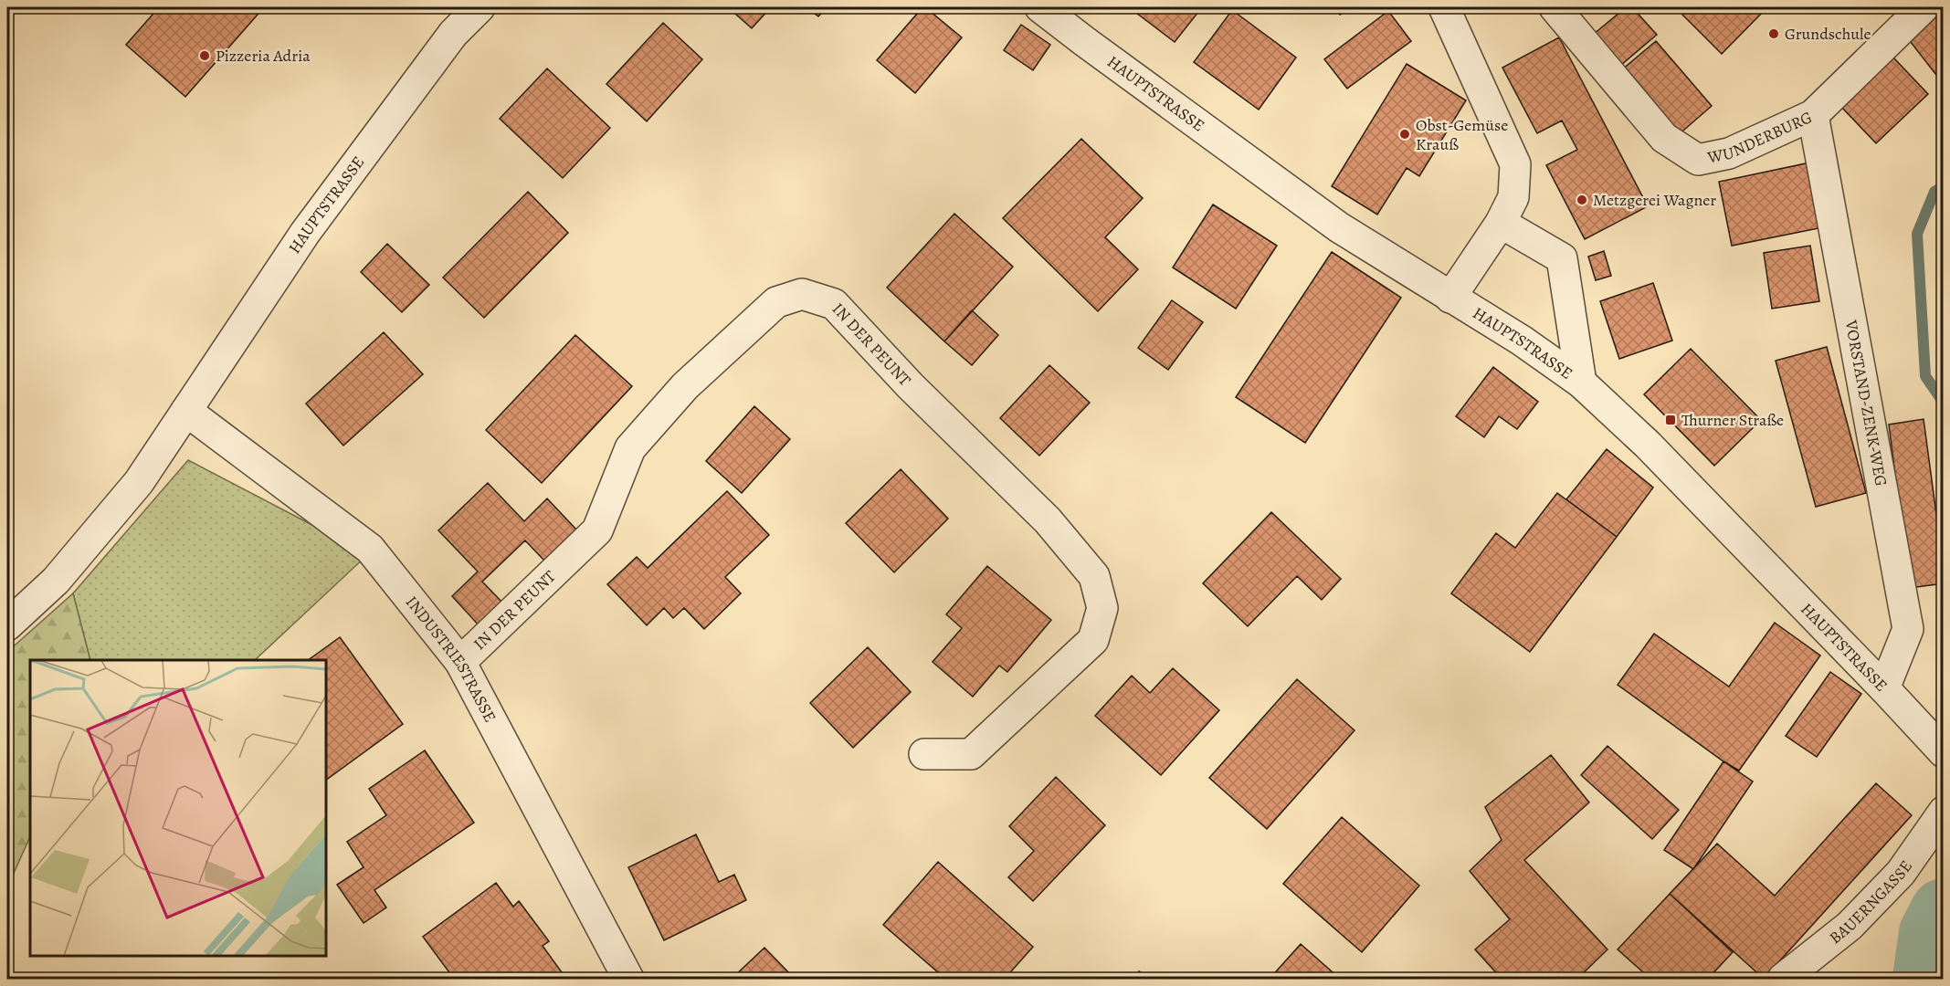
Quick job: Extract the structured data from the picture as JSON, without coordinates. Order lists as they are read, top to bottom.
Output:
{
  "streets": {
    "street": [
      "HAUPTSTRASSE",
      "WUNDERBURG",
      "IN DER PEUNT",
      "VORSTAND-ZENK-WEG",
      "INDUSTRIESTRASSE",
      "BAUERNGASSE"
    ]
  },
  "crossings": [
    ["HAUPTSTRASSE", "VORSTAND-ZENK-WEG"],
    ["HAUPTSTRASSE", "INDUSTRIESTRASSE"],
    ["WUNDERBURG", "VORSTAND-ZENK-WEG"],
    ["IN DER PEUNT", "INDUSTRIESTRASSE"]
  ],
  "places": {
    "other": [
      "Grundschule",
      "Pizzeria Adria",
      "Obst-Gemüse Krauß",
      "Metzgerei Wagner"
    ],
    "transit": ["Thurner Straße"]
  }
}
